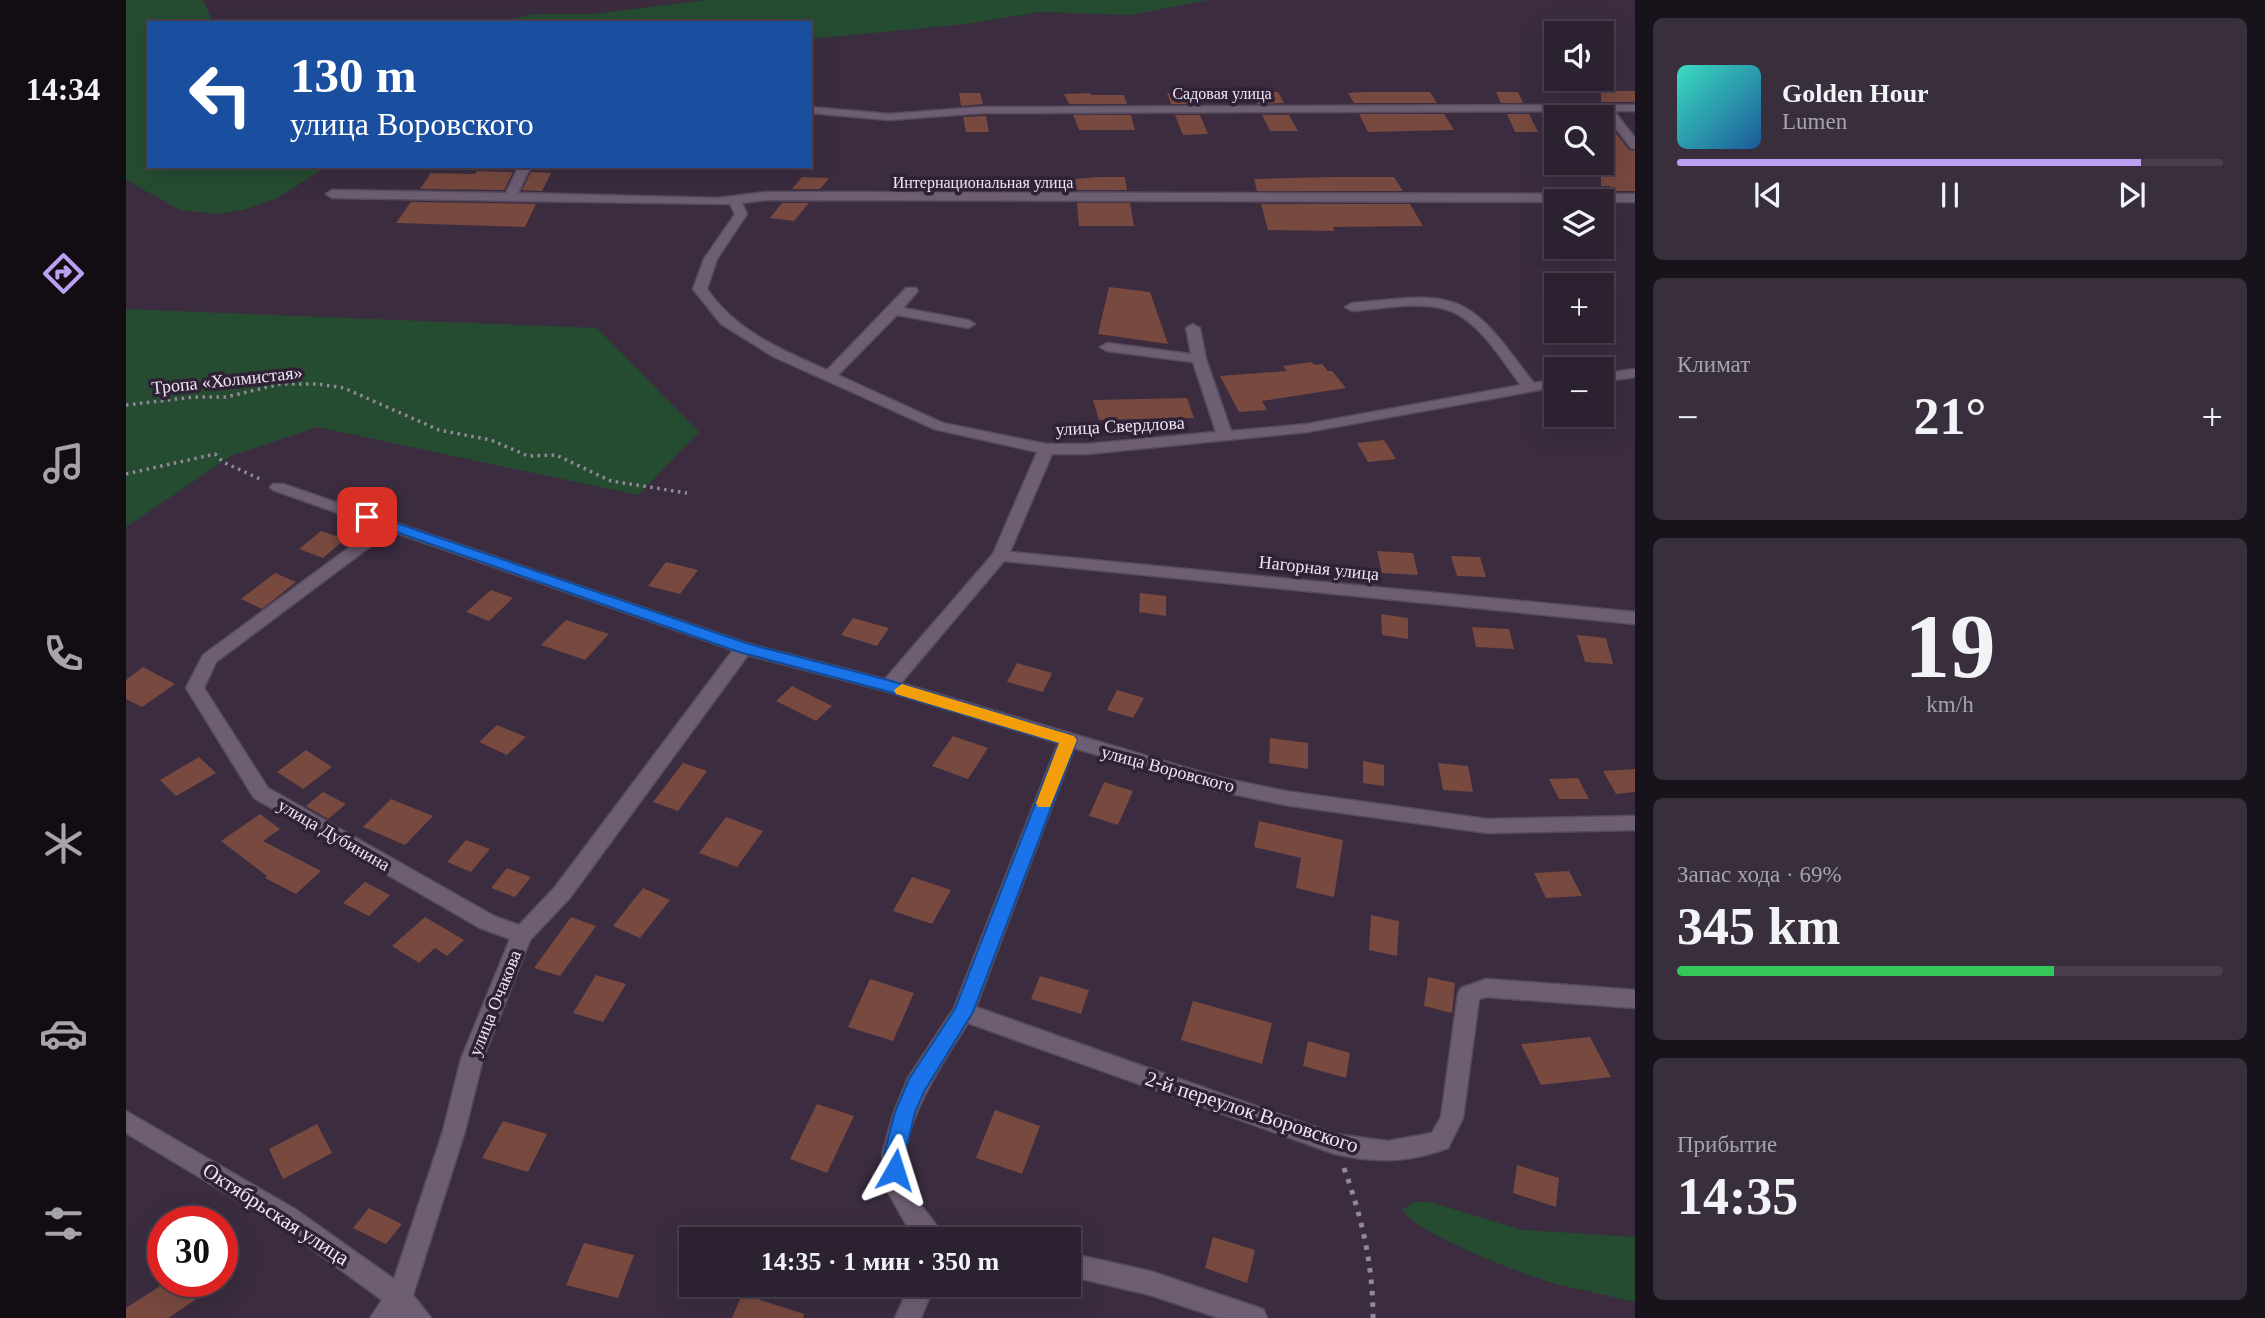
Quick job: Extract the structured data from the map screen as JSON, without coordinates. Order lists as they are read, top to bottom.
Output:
{
  "streets": {
    "street": [
      "Садовая улица",
      "Интернациональная улица",
      "улица Свердлова",
      "Нагорная улица",
      "улица Воровского",
      "улица Дубинина",
      "улица Очакова",
      "2-й переулок Воровского",
      "Октябрьская улица"
    ],
    "path": ["Тропа «Холмистая»"]
  },
  "crossings": [
    ["Интернациональная улица", "улица Свердлова"],
    ["улица Воровского", "улица Дубинина"],
    ["улица Воровского", "улица Очакова"],
    ["улица Дубинина", "улица Очакова"],
    ["улица Очакова", "Октябрьская улица"]
  ],
  "page": {
    "tabs": "14:34",
    "map_buttons": ["+", "−"],
    "turn": ["130 m", "улица Воровского"],
    "song": ["Golden Hour", "Lumen"],
    "tile": [
      "Климат",
      ["19", "km/h"],
      ["Запас хода · 69%", "345 km"],
      ["Прибытие", "14:35"]
    ],
    "heat": ["−", "21°", "+"],
    "limit": "30",
    "trip": "14:35 · 1 мин · 350 m"
  }
}
